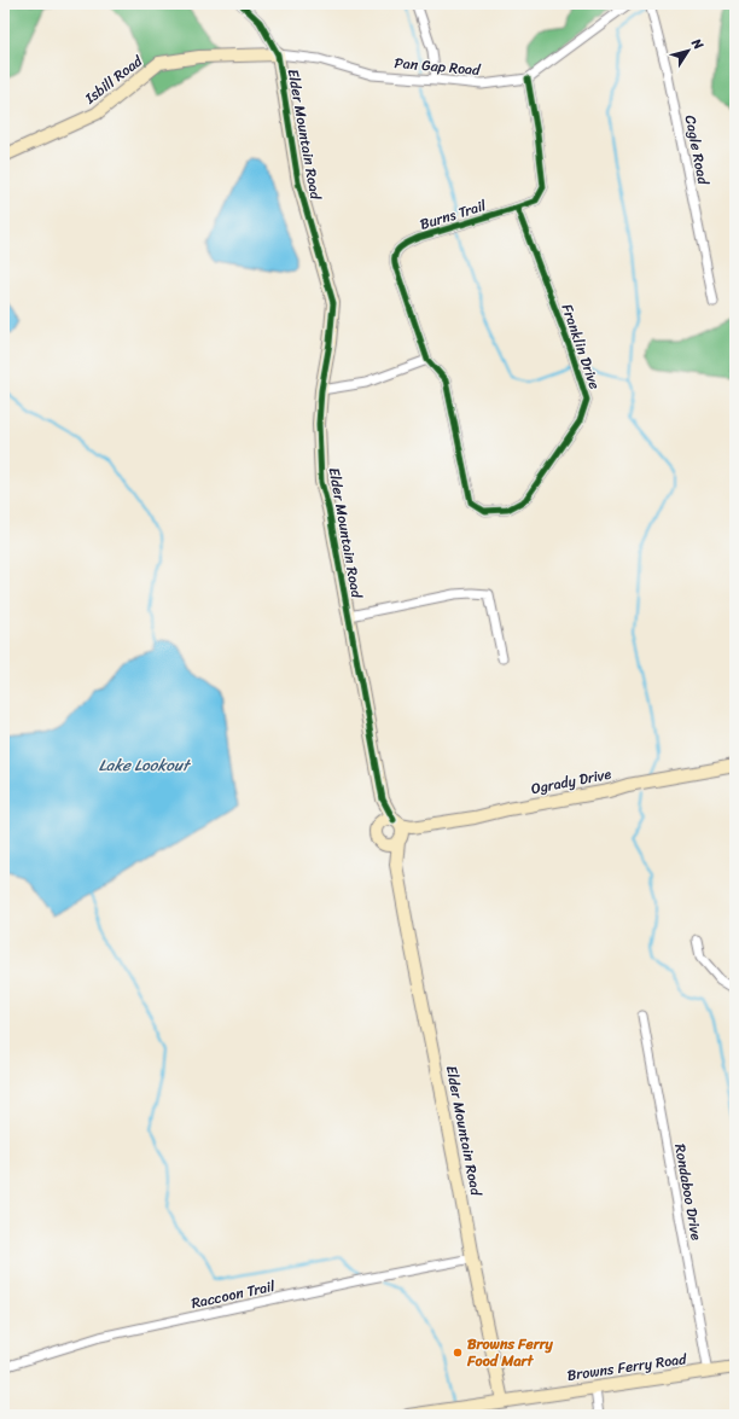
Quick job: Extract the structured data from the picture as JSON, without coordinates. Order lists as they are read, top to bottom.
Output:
{
  "streets": {
    "street": [
      "Pan Gap Road",
      "Isbill Road",
      "Elder Mountain Road",
      "Cagle Road",
      "Burns Trail",
      "Franklin Drive",
      "Ogrady Drive",
      "Rondaboo Drive",
      "Raccoon Trail",
      "Browns Ferry Road"
    ]
  },
  "crossings": [
    ["Pan Gap Road", "Isbill Road"],
    ["Pan Gap Road", "Elder Mountain Road"],
    ["Isbill Road", "Elder Mountain Road"],
    ["Elder Mountain Road", "Ogrady Drive"],
    ["Elder Mountain Road", "Raccoon Trail"],
    ["Elder Mountain Road", "Browns Ferry Road"],
    ["Burns Trail", "Franklin Drive"],
    ["Rondaboo Drive", "Browns Ferry Road"]
  ],
  "water": ["Lake Lookout"],
  "places": ["Browns Ferry Food Mart"],
  "north": "top right"
}
